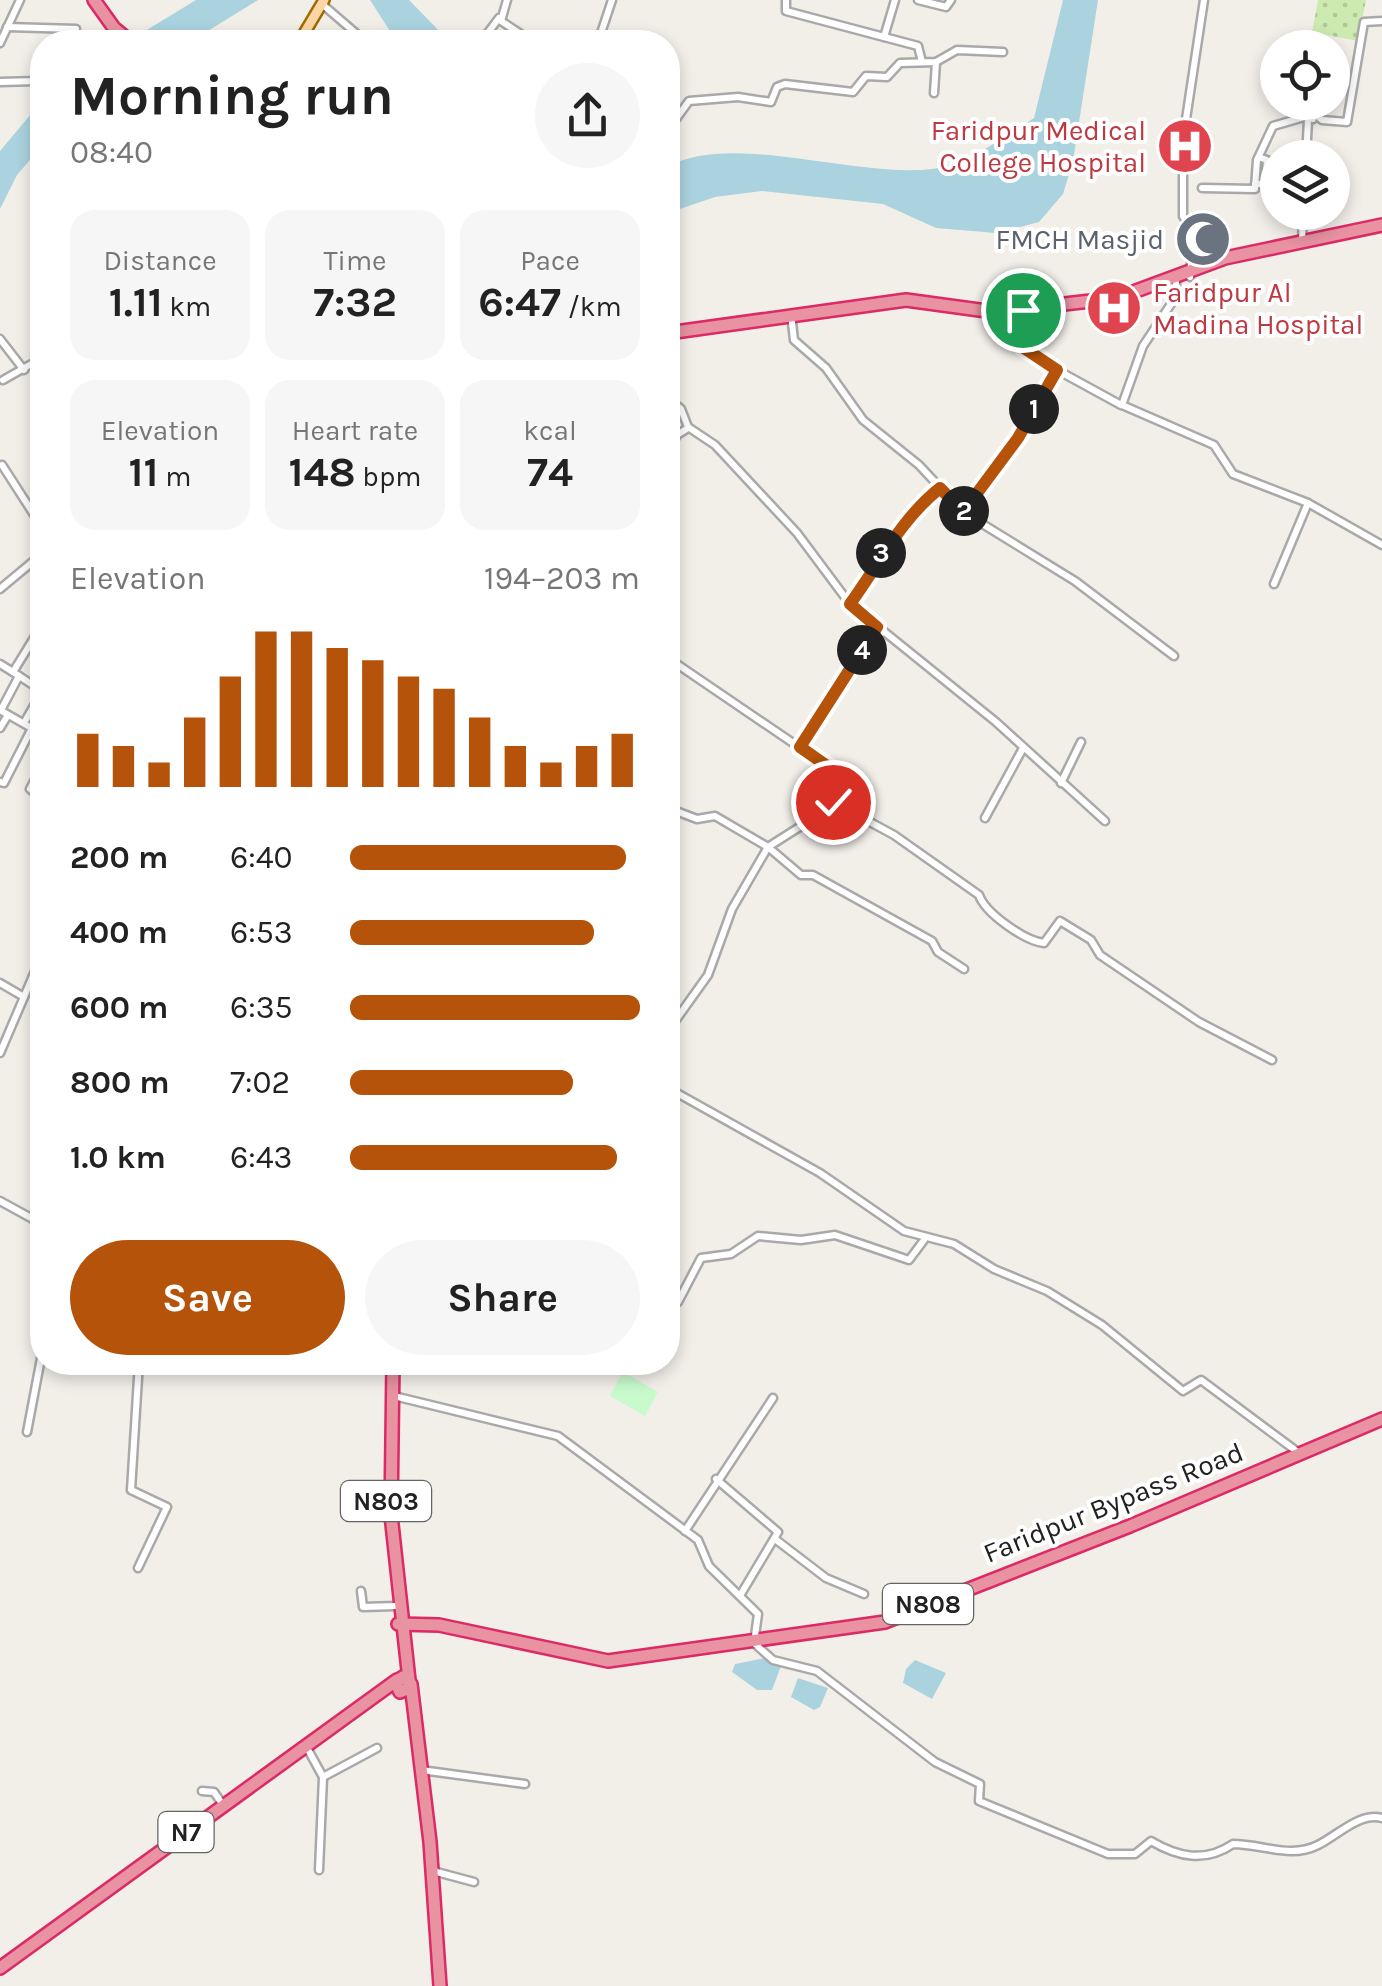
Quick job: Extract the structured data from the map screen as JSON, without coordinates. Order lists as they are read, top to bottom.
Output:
{
  "streets": {
    "highway": [
      "N803",
      "Faridpur Bypass Road",
      "N808",
      "N7"
    ]
  },
  "crossings": [
    ["N803", "Faridpur Bypass Road"],
    ["N803", "N7"]
  ],
  "places": {
    "hospital": ["Faridpur Medical College Hospital", "Faridpur Al Madina Hospital"],
    "mosque": ["FMCH Masjid"]
  },
  "page": {
    "heading": ["Morning run", "08:40"],
    "stats": [
      ["Distance", "1.11 km"],
      ["Time", "7:32"],
      ["Pace", "6:47 /km"],
      ["Elevation", "11 m"],
      ["Heart rate", "148 bpm"],
      ["kcal", "74"]
    ],
    "pins": [
      "1",
      "2",
      "3",
      "4"
    ],
    "chart": ["Elevation", "194–203 m"],
    "list": [
      {
        "name": "200 m",
        "note": "6:40"
      },
      {
        "name": "400 m",
        "note": "6:53"
      },
      {
        "name": "600 m",
        "note": "6:35"
      },
      {
        "name": "800 m",
        "note": "7:02"
      },
      {
        "name": "1.0 km",
        "note": "6:43"
      }
    ],
    "buttons": ["Save", "Share"]
  }
}
